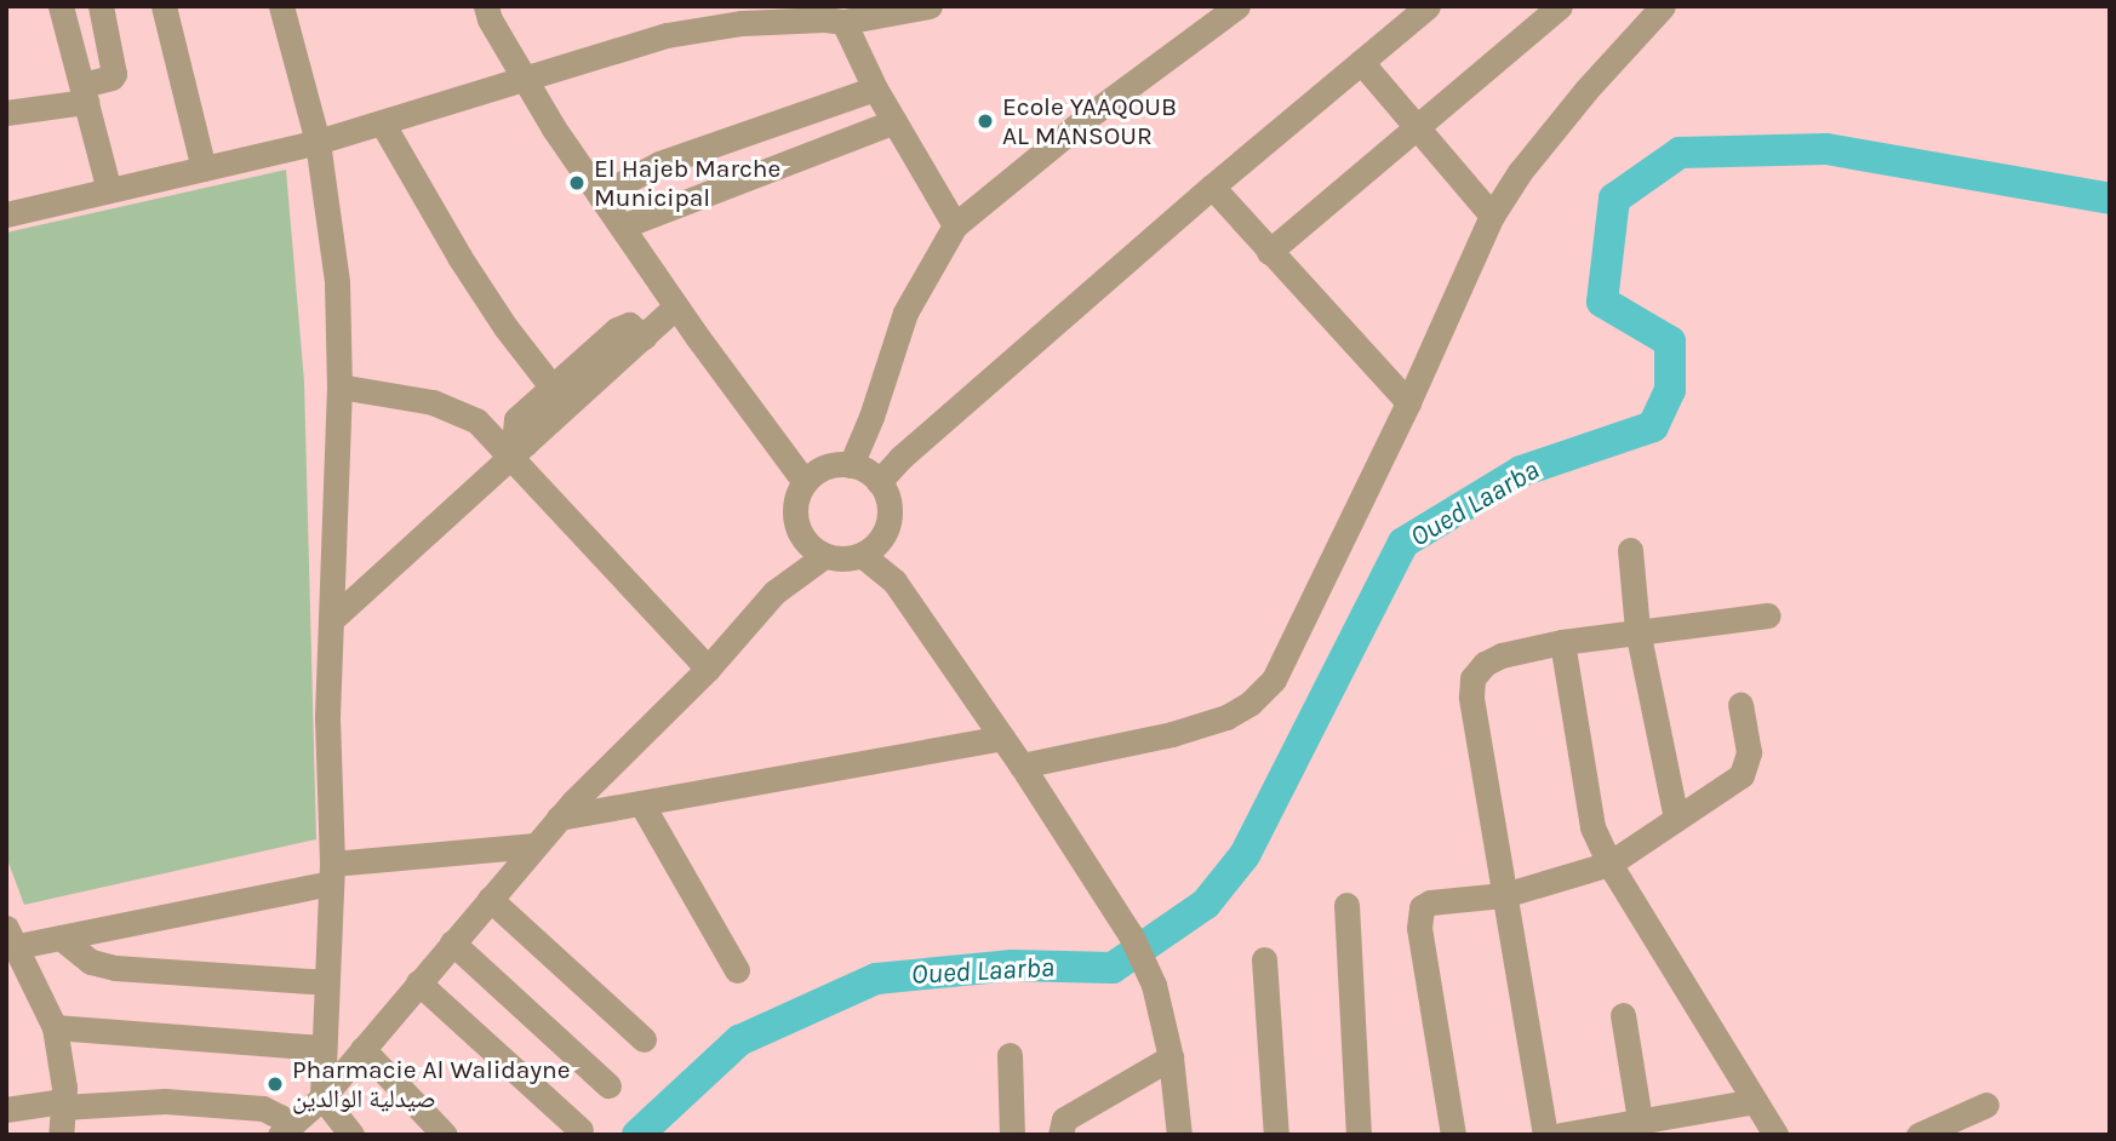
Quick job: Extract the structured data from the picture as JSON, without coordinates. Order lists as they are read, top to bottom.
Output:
{
  "water": ["Oued Laarba"],
  "places": ["Ecole YAAQOUB AL MANSOUR", "El Hajeb Marche Municipal", "Pharmacie Al Walidayne صيدلية الوالدين"]
}
